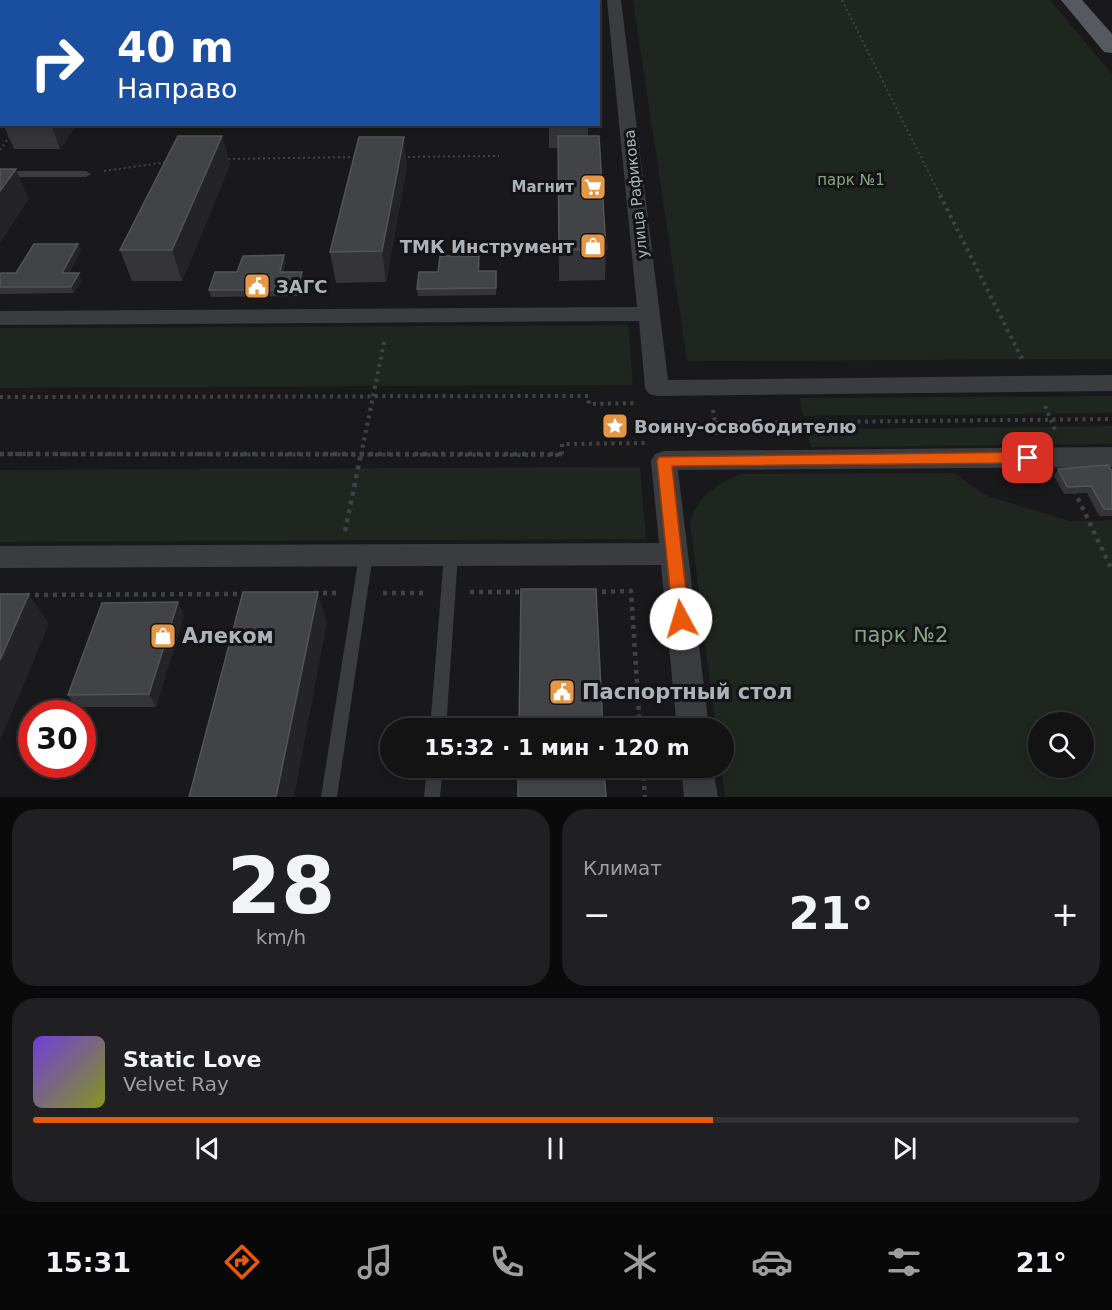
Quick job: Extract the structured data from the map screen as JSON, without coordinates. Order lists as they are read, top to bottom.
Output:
{
  "streets": {
    "street": ["улица Рафикова"]
  },
  "parks": ["парк №1", "парк №2"],
  "places": {
    "supermarket": ["Магнит"],
    "shop": ["ТМК Инструмент", "Алеком"],
    "public building": ["ЗАГС", "Паспортный стол"],
    "place": ["Воину-освободителю"]
  },
  "page": {
    "turn": ["40 m", "Направо"],
    "limit": "30",
    "trip": "15:32 · 1 мин · 120 m",
    "tile": [
      ["28", "km/h"],
      "Климат"
    ],
    "heat": ["−", "21°", "+"],
    "song": ["Static Love", "Velvet Ray"],
    "tabs": ["15:31", "21°"]
  }
}
